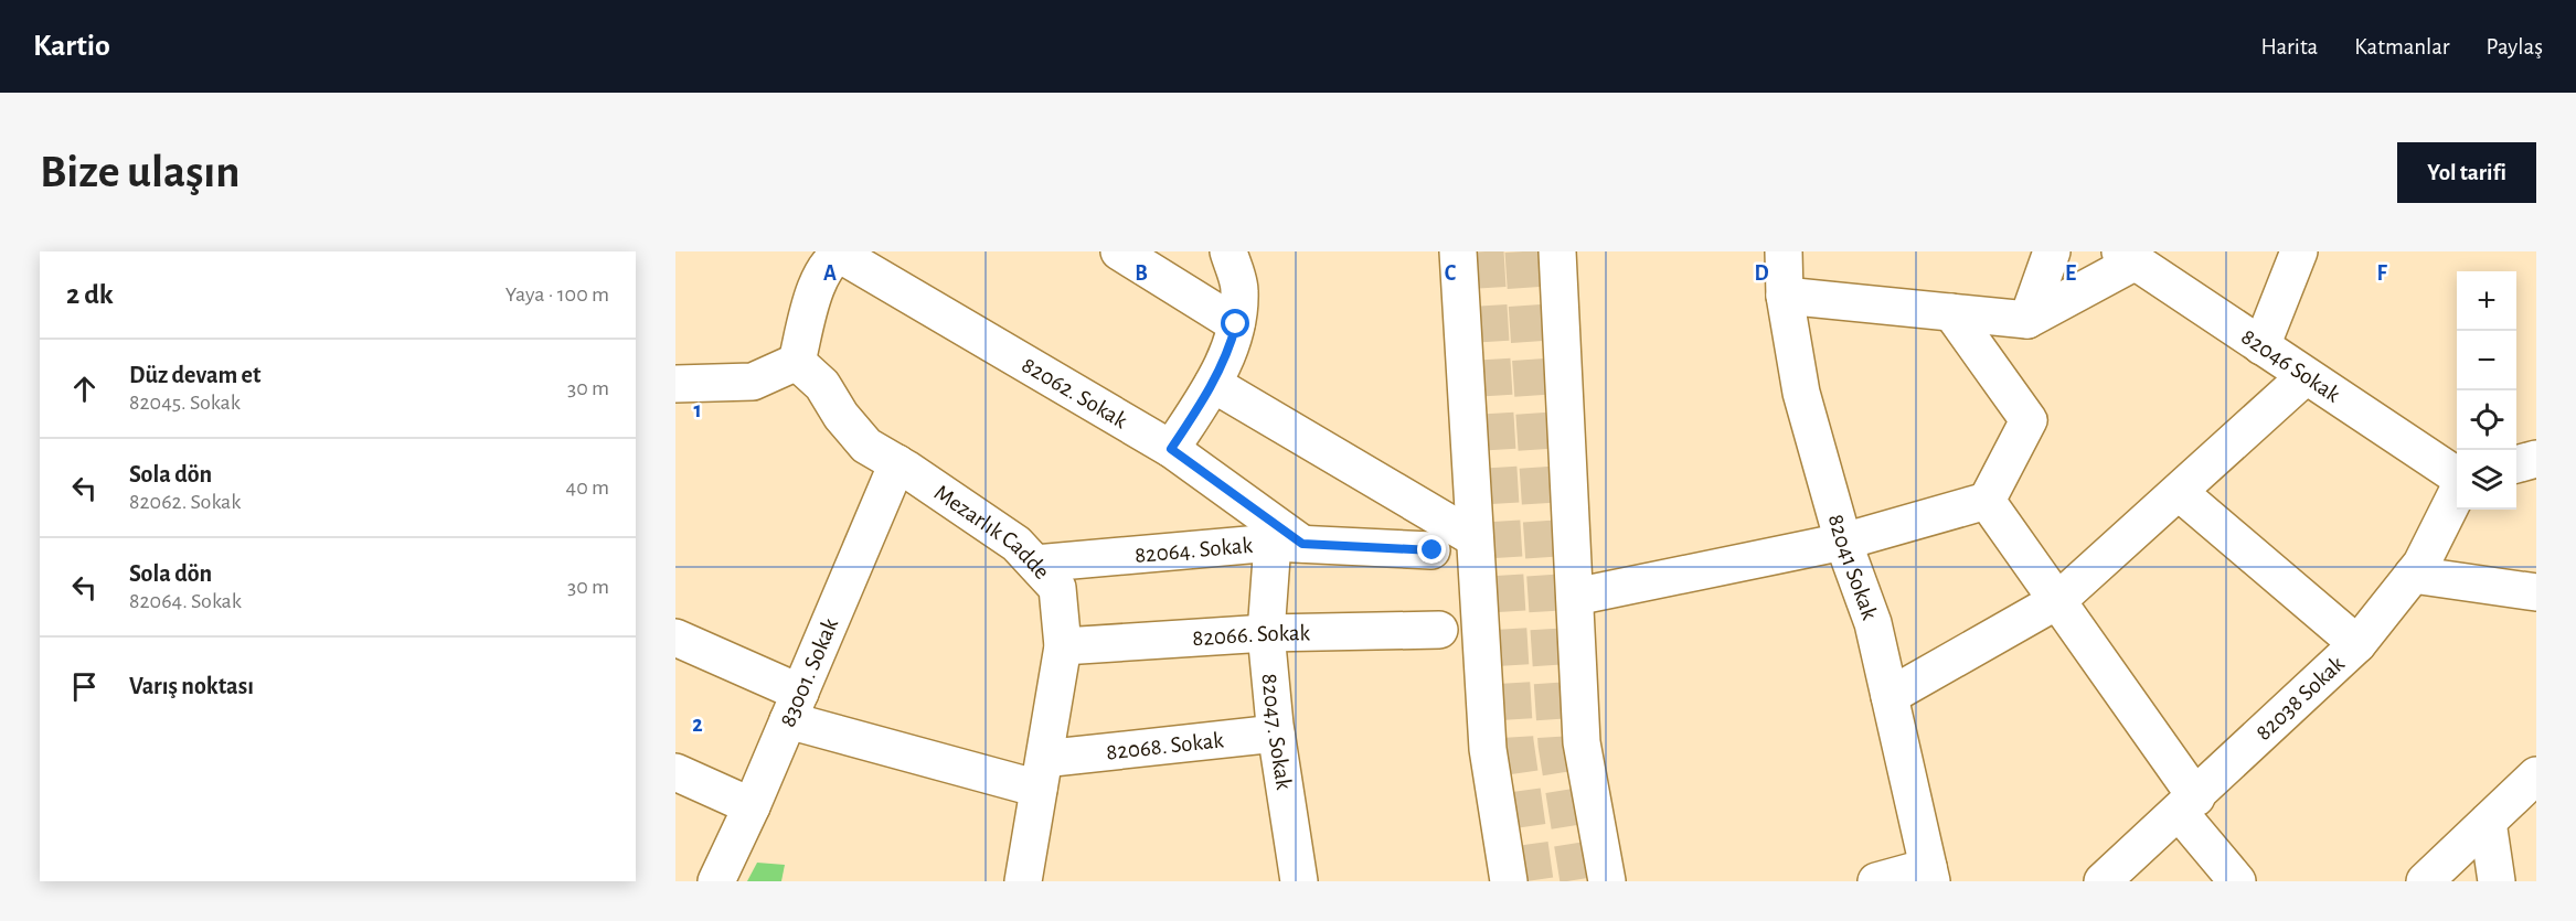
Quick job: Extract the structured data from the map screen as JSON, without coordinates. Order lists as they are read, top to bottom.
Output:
{
  "streets": {
    "street": [
      "82046 Sokak",
      "82062. Sokak",
      "Mezarlık Cadde",
      "82064. Sokak",
      "82041 Sokak",
      "82066. Sokak",
      "83001. Sokak",
      "82038 Sokak",
      "82047. Sokak",
      "82068. Sokak"
    ]
  },
  "crossings": [
    ["82062. Sokak", "82064. Sokak"],
    ["82062. Sokak", "82047. Sokak"],
    ["Mezarlık Cadde", "82064. Sokak"],
    ["Mezarlık Cadde", "82066. Sokak"],
    ["Mezarlık Cadde", "83001. Sokak"],
    ["Mezarlık Cadde", "82068. Sokak"],
    ["82064. Sokak", "82047. Sokak"],
    ["82066. Sokak", "82047. Sokak"],
    ["82047. Sokak", "82068. Sokak"]
  ],
  "page": {
    "header": "Kartio",
    "nav": ["Harita", "Katmanlar", "Paylaş"],
    "buttons": "Yol tarifi",
    "title": "Bize ulaşın",
    "heading": ["2 dk", "Yaya · 100 m"],
    "map_buttons": ["+", "−"],
    "list": [
      ["Düz devam et", "82045. Sokak", "30 m"],
      ["Sola dön", "82062. Sokak", "40 m"],
      ["Sola dön", "82064. Sokak", "30 m"],
      "Varış noktası"
    ]
  },
  "grid": {
    "columns": [
      "A",
      "B",
      "C",
      "D",
      "E",
      "F"
    ],
    "rows": ["1", "2"]
  }
}
